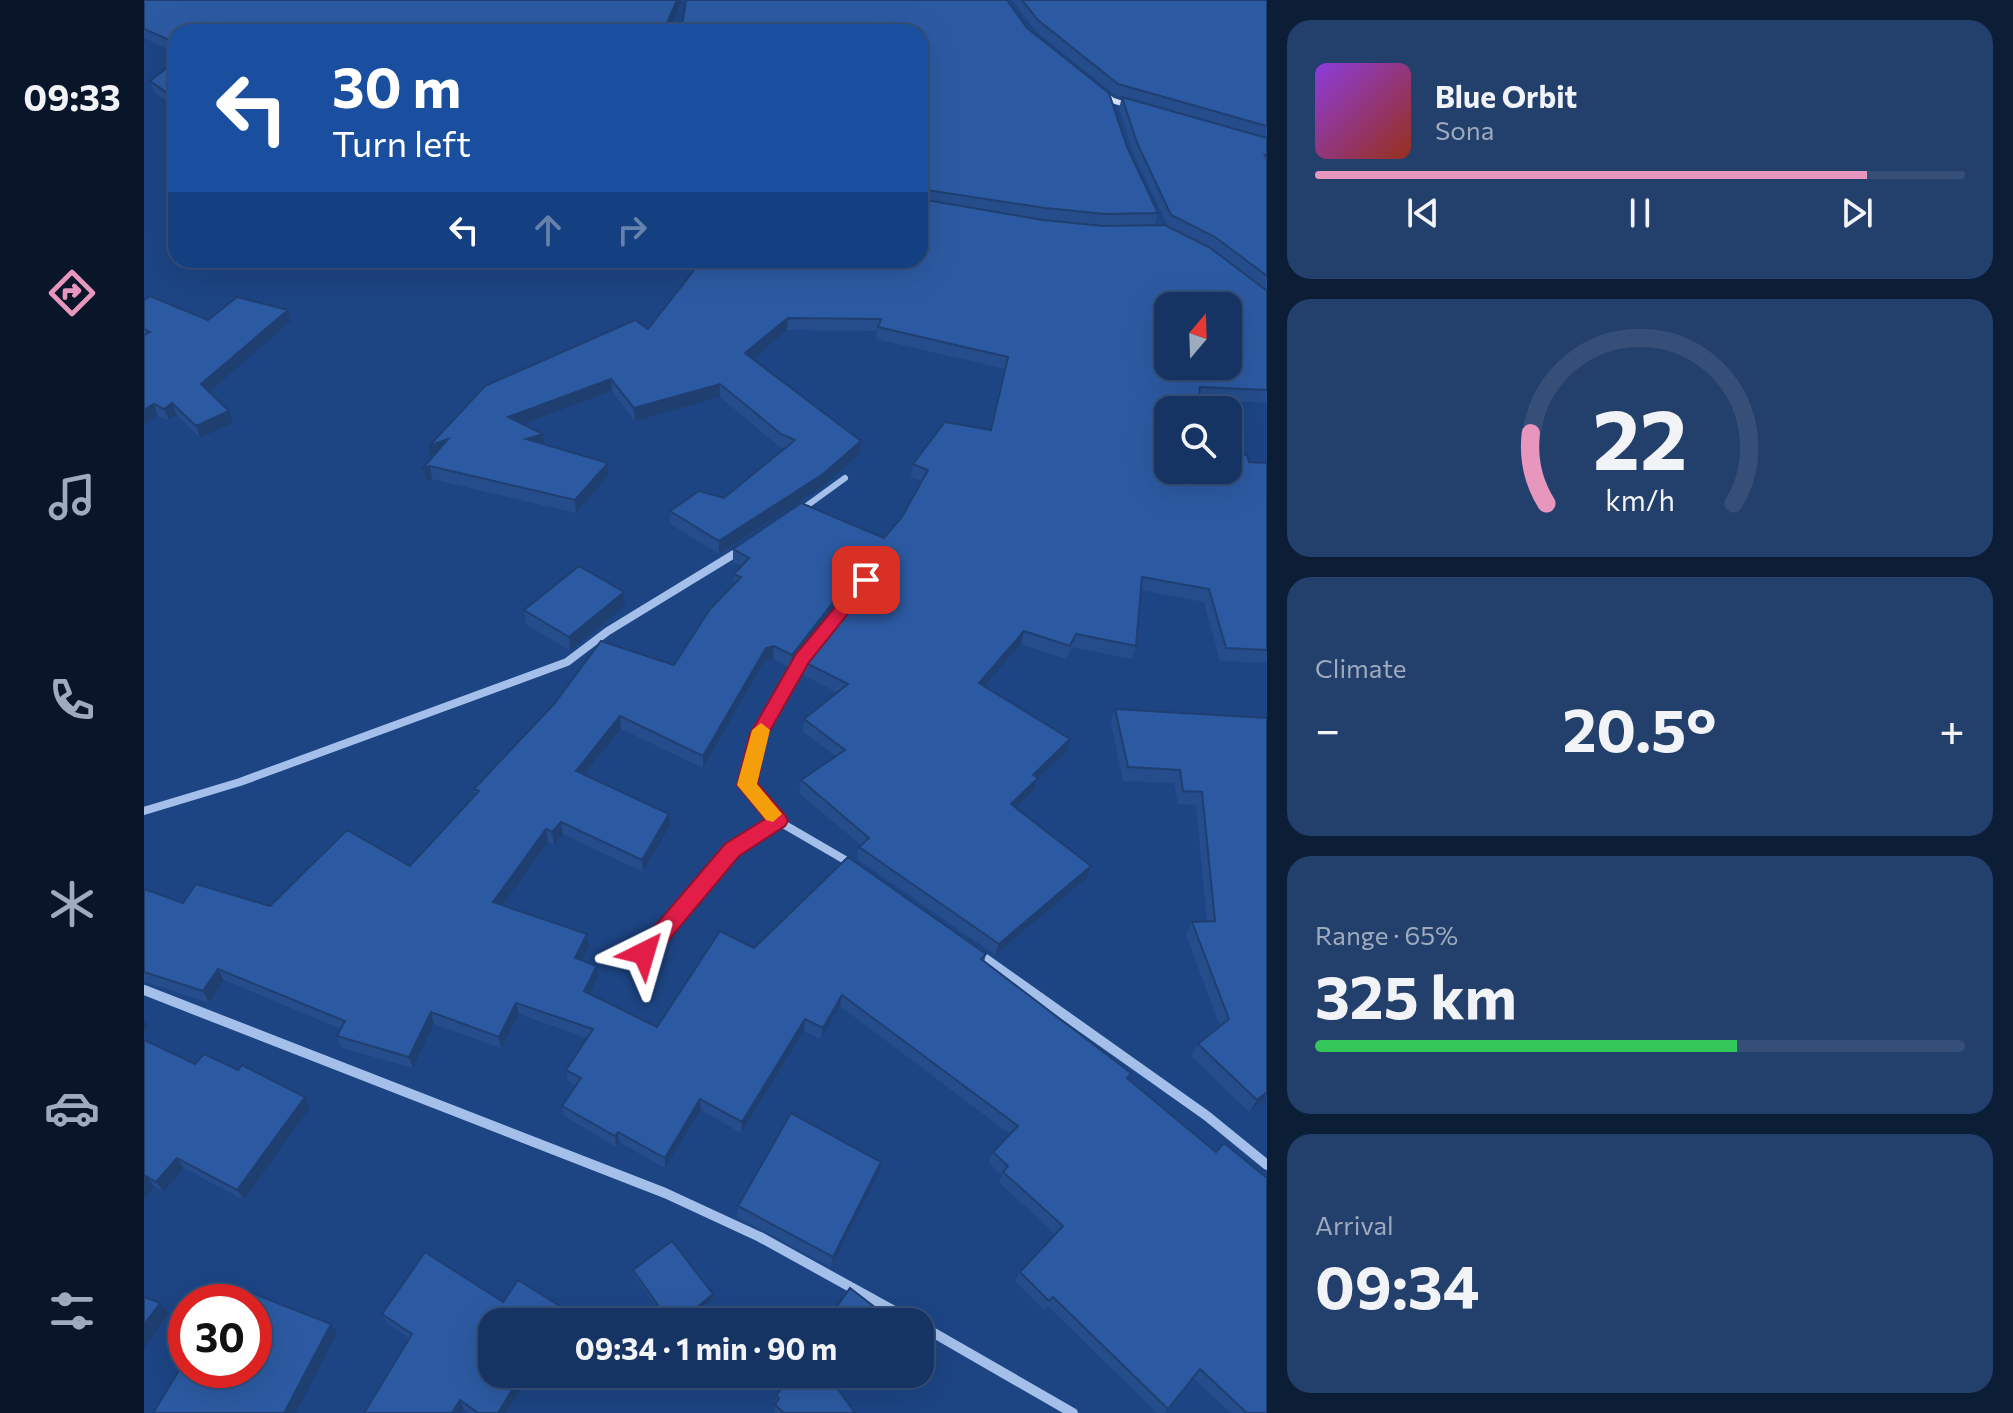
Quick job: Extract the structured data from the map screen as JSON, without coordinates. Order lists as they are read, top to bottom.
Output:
{
  "north": "top",
  "page": {
    "tabs": "09:33",
    "turn": ["30 m", "Turn left"],
    "song": ["Blue Orbit", "Sona"],
    "tile": [
      "Climate",
      ["Range · 65%", "325 km"],
      ["Arrival", "09:34"]
    ],
    "heat": ["−", "20.5°", "+"],
    "limit": "30",
    "trip": "09:34 · 1 min · 90 m",
    "gauge": ["22", "km/h"]
  }
}
